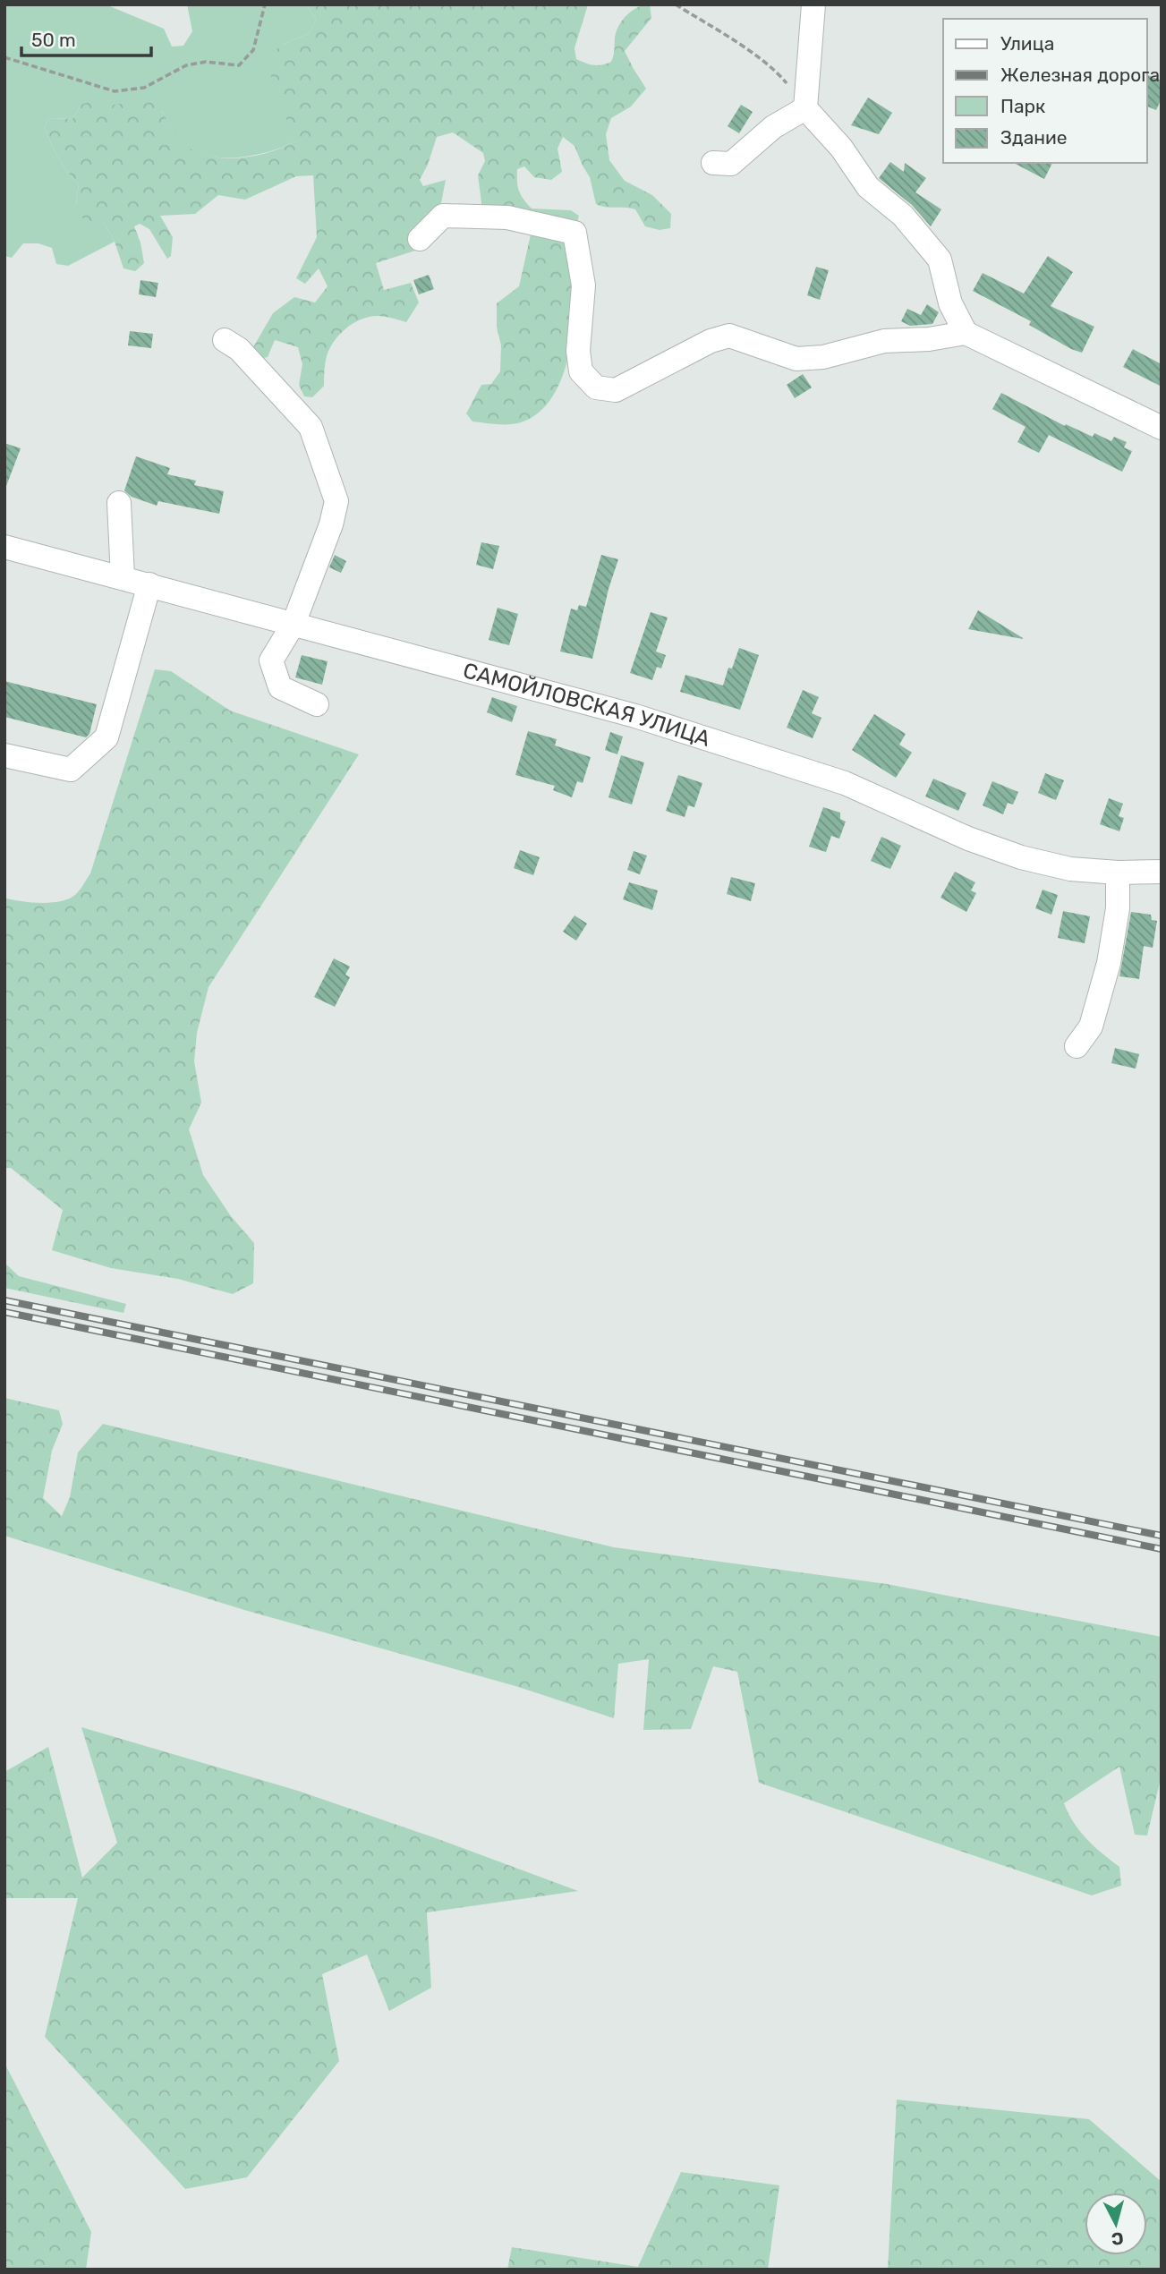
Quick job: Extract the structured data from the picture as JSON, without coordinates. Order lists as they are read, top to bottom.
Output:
{
  "streets": {
    "street": ["САМОЙЛОВСКАЯ УЛИЦА"]
  },
  "legend": [
    "Улица",
    "Железная дорога",
    "Парк",
    "Здание"
  ],
  "scale_bar": "50 m",
  "north": "bottom"
}
